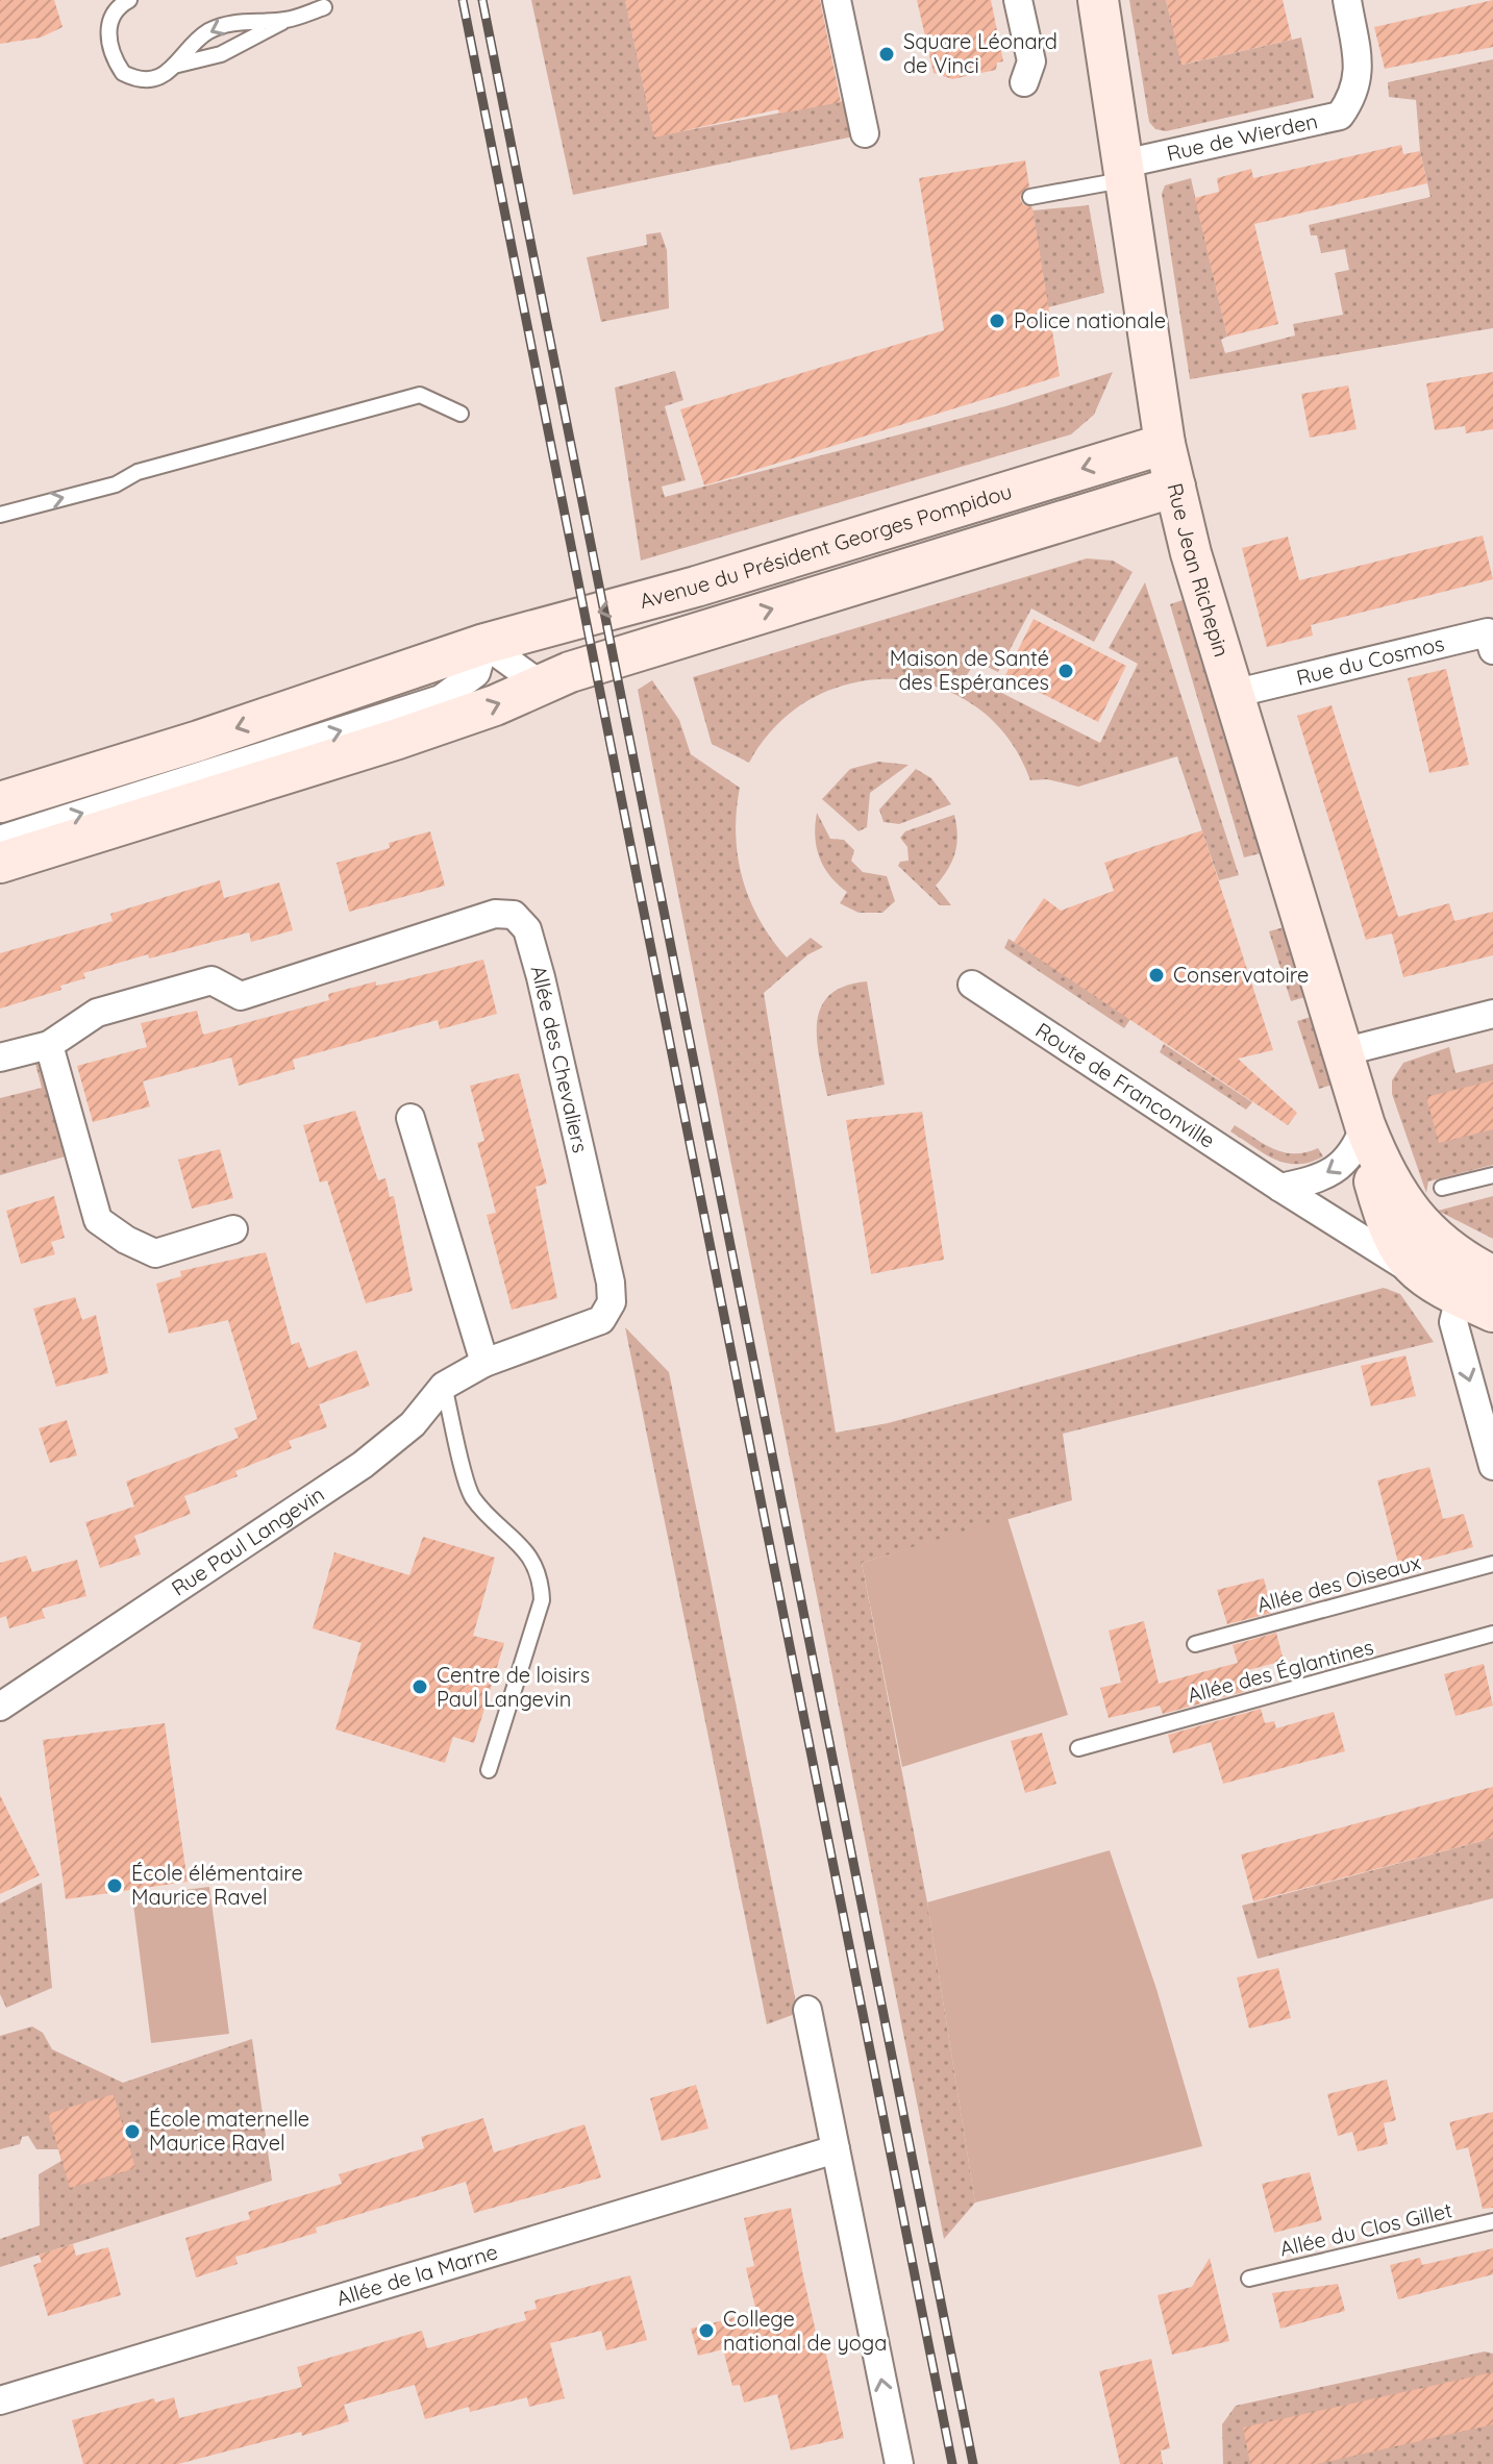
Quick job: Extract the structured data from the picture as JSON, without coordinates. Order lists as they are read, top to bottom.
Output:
{
  "streets": {
    "main road": ["Avenue du Président Georges Pompidou", "Rue Jean Richepin", "Route de Franconville"],
    "street": [
      "Rue de Wierden",
      "Rue du Cosmos",
      "Allée des Chevaliers",
      "Rue Paul Langevin",
      "Allée de la Marne"
    ],
    "lane": ["Allée des Oiseaux", "Allée des Églantines", "Allée du Clos Gillet"]
  },
  "crossings": [
    ["Rue de Wierden", "Rue Jean Richepin"],
    ["Avenue du Président Georges Pompidou", "Rue Jean Richepin"],
    ["Rue Jean Richepin", "Rue du Cosmos"],
    ["Rue Jean Richepin", "Route de Franconville"],
    ["Allée des Chevaliers", "Rue Paul Langevin"]
  ],
  "places": [
    "Square Léonard de Vinci",
    "Police nationale",
    "Maison de Santé des Espérances",
    "Conservatoire",
    "Centre de loisirs Paul Langevin",
    "École élémentaire Maurice Ravel",
    "École maternelle Maurice Ravel",
    "College national de yoga"
  ]
}
